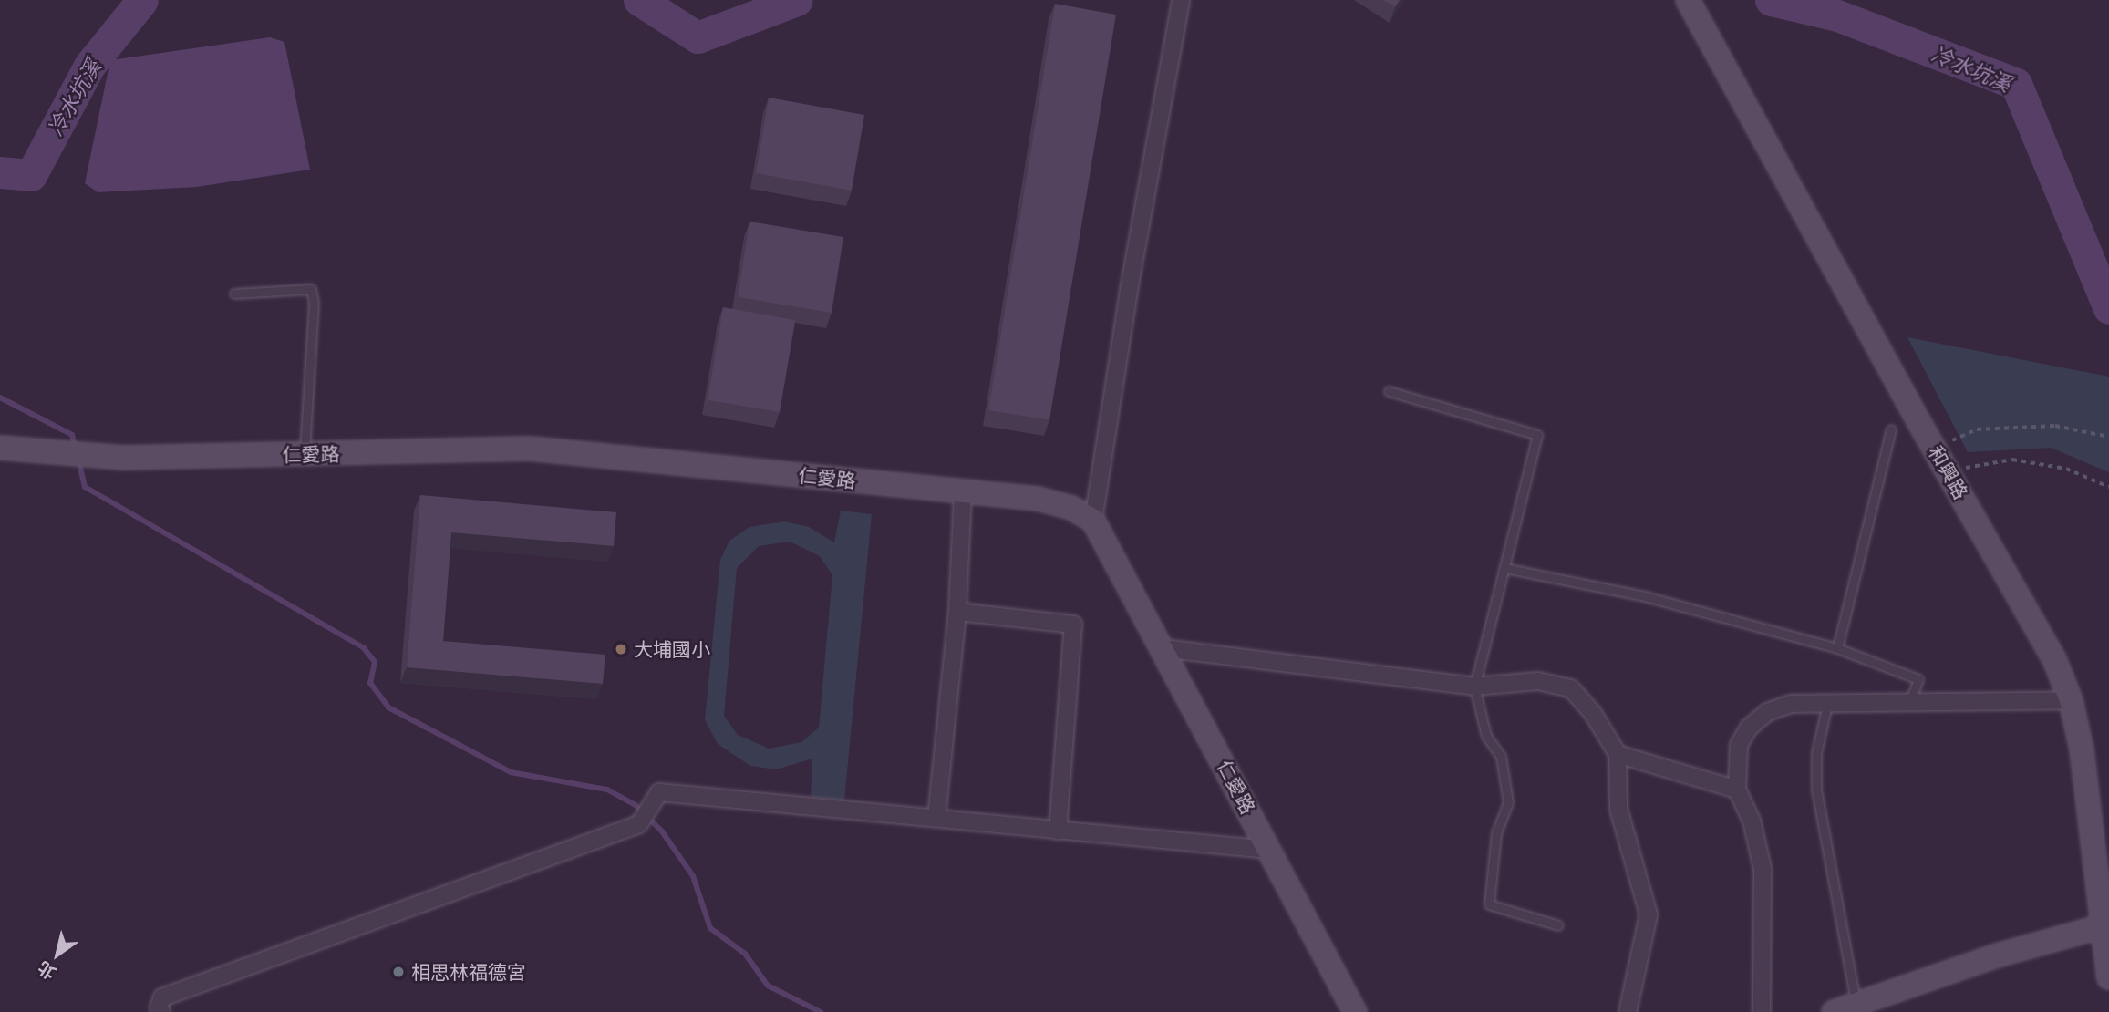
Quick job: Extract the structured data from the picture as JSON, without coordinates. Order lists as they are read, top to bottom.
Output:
{
  "streets": {
    "street": ["仁愛路", "和興路"]
  },
  "water": ["冷水坑溪"],
  "places": ["大埔國小", "相思林福德宮"],
  "north": "bottom left"
}
